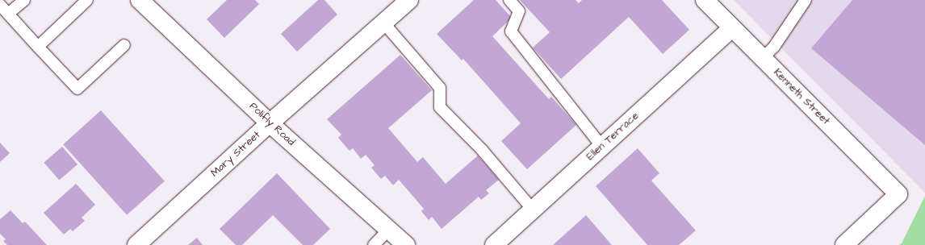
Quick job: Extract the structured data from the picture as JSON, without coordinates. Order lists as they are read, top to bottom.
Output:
{
  "streets": {
    "street": [
      "Kenneth Street",
      "Polifly Road",
      "Ellen Terrace",
      "Mary Street"
    ]
  },
  "crossings": [
    ["Kenneth Street", "Ellen Terrace"],
    ["Polifly Road", "Mary Street"]
  ]
}
